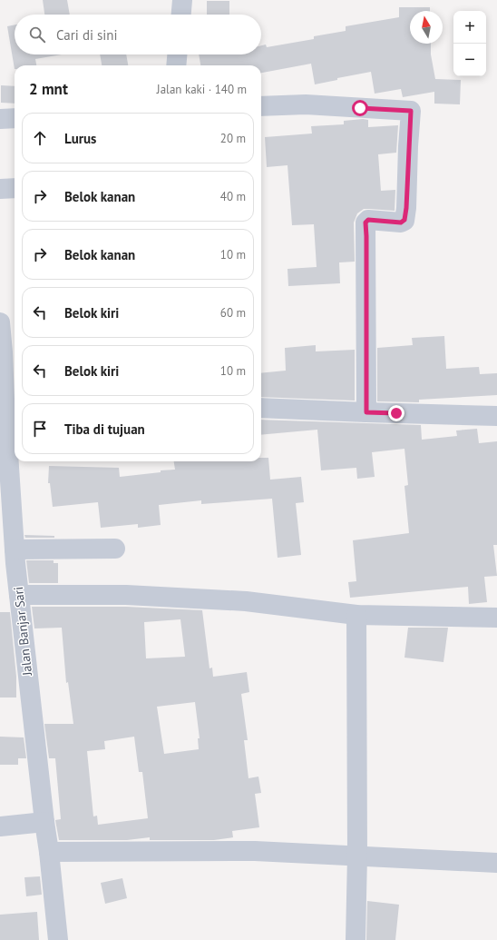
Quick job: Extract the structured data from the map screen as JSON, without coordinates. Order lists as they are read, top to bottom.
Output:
{
  "streets": {
    "street": ["Jalan Banjar Sari"]
  },
  "north": "top",
  "page": {
    "map_buttons": ["+", "−"],
    "search": "Cari di sini",
    "heading": ["2 mnt", "Jalan kaki · 140 m"],
    "list": [
      ["Lurus", "20 m"],
      ["Belok kanan", "40 m"],
      ["Belok kanan", "10 m"],
      ["Belok kiri", "60 m"],
      ["Belok kiri", "10 m"],
      "Tiba di tujuan"
    ]
  }
}
